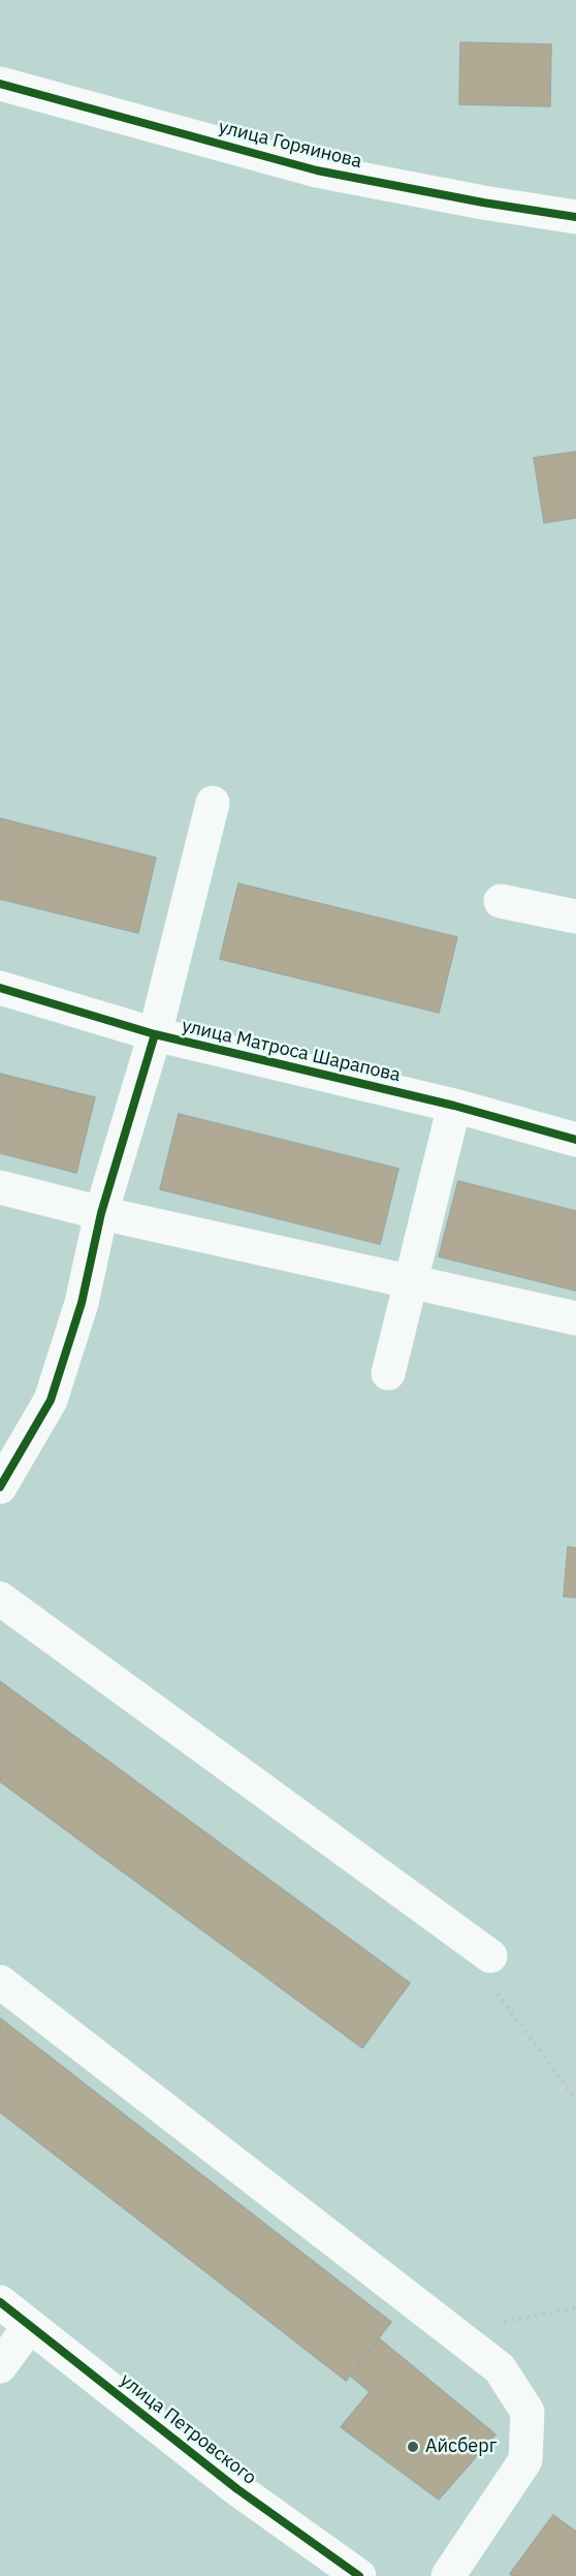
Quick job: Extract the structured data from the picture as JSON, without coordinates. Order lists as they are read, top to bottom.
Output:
{
  "streets": {
    "street": ["улица Горяинова", "улица Матроса Шарапова", "улица Петровского"]
  },
  "places": ["Айсберг"]
}
